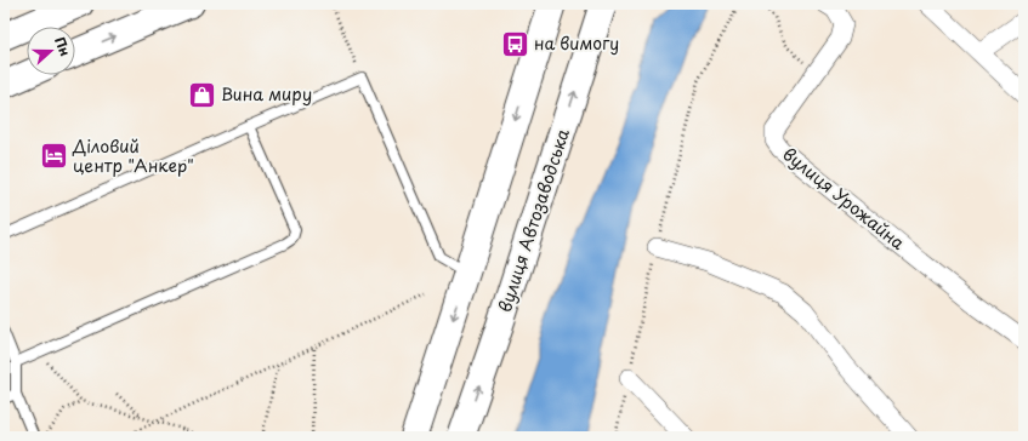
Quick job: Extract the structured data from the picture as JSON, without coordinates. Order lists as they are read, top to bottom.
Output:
{
  "streets": {
    "main road": ["вулиця Автозаводська"],
    "street": ["вулиця Урожайна"]
  },
  "places": {
    "bus stop": ["на вимогу"],
    "shop": ["Вина миру"],
    "hotel": ["Діловий центр \"Анкер\""]
  },
  "north": "right"
}
